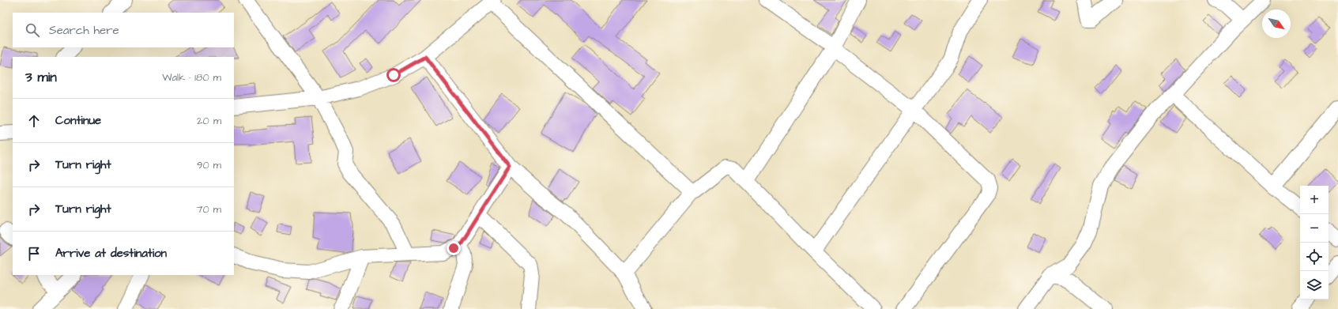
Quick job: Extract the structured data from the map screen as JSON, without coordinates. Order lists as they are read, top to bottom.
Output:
{
  "north": "bottom right",
  "page": {
    "search": "Search here",
    "heading": ["3 min", "Walk · 180 m"],
    "list": [
      ["Continue", "20 m"],
      ["Turn right", "90 m"],
      ["Turn right", "70 m"],
      "Arrive at destination"
    ],
    "map_buttons": ["+", "−"]
  }
}
